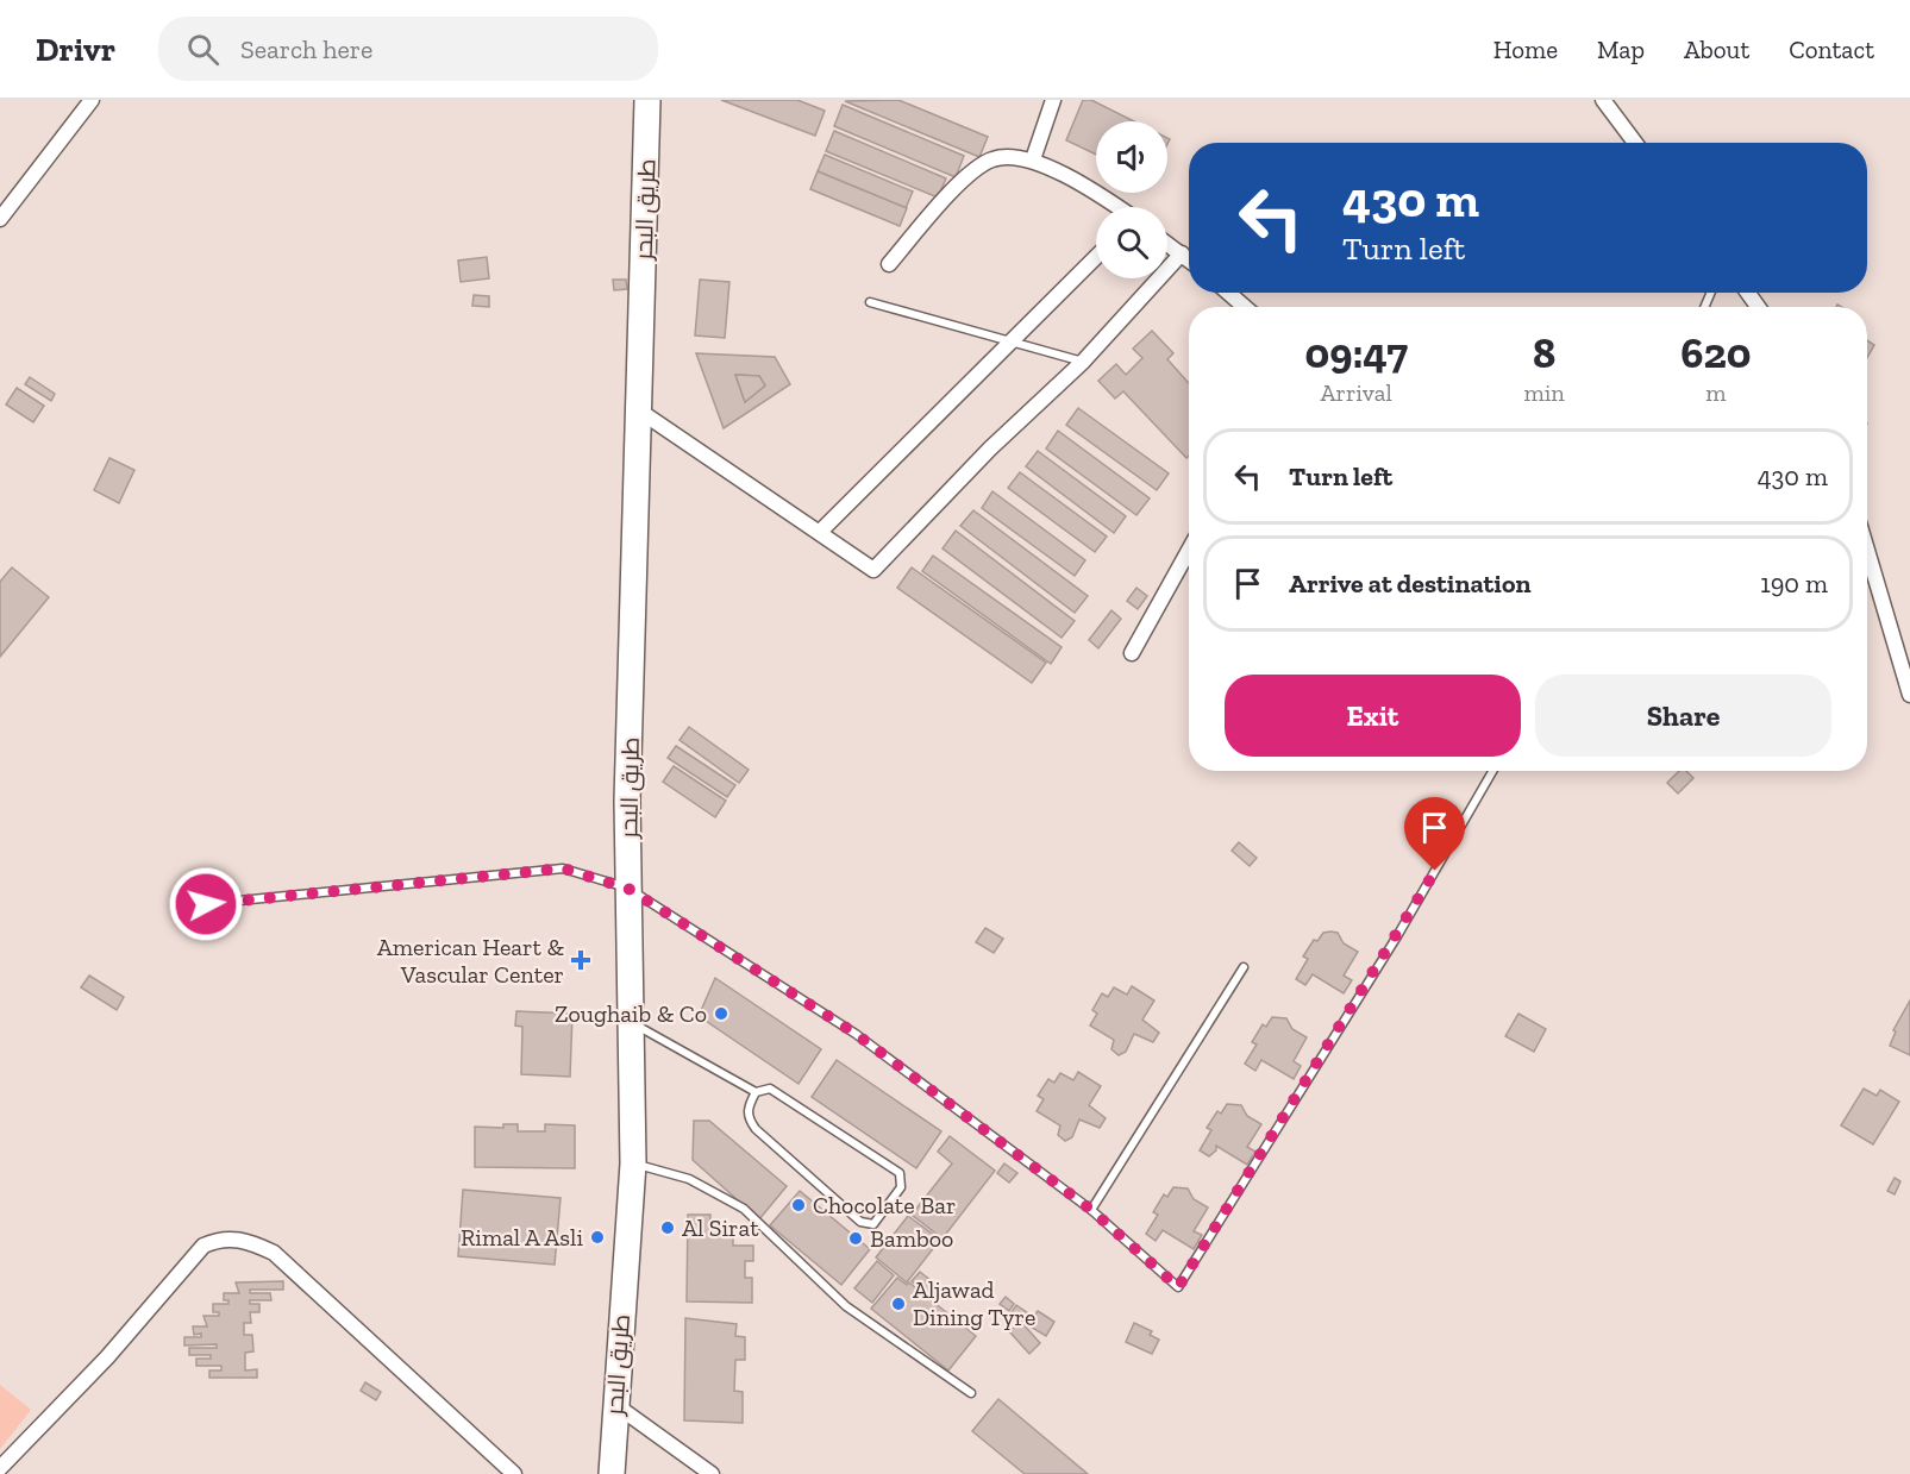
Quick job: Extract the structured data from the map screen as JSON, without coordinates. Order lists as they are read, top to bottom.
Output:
{
  "streets": {
    "highway": ["طريق البحر"]
  },
  "places": {
    "health": ["American Heart & Vascular Center"],
    "other": [
      "Zoughaib & Co",
      "Chocolate Bar",
      "Al Sirat",
      "Rimal A Asli",
      "Bamboo",
      "Aljawad Dining Tyre"
    ]
  },
  "page": {
    "header": "Drivr",
    "search": "Search here",
    "nav": [
      "Home",
      "Map",
      "About",
      "Contact"
    ],
    "turn": ["430 m", "Turn left"],
    "eta": [
      "09:47",
      "Arrival",
      "8",
      "min",
      "620",
      "m"
    ],
    "list": [
      {
        "name": "Turn left",
        "value": "430 m"
      },
      {
        "name": "Arrive at destination",
        "value": "190 m"
      }
    ],
    "buttons": ["Exit", "Share"]
  }
}
